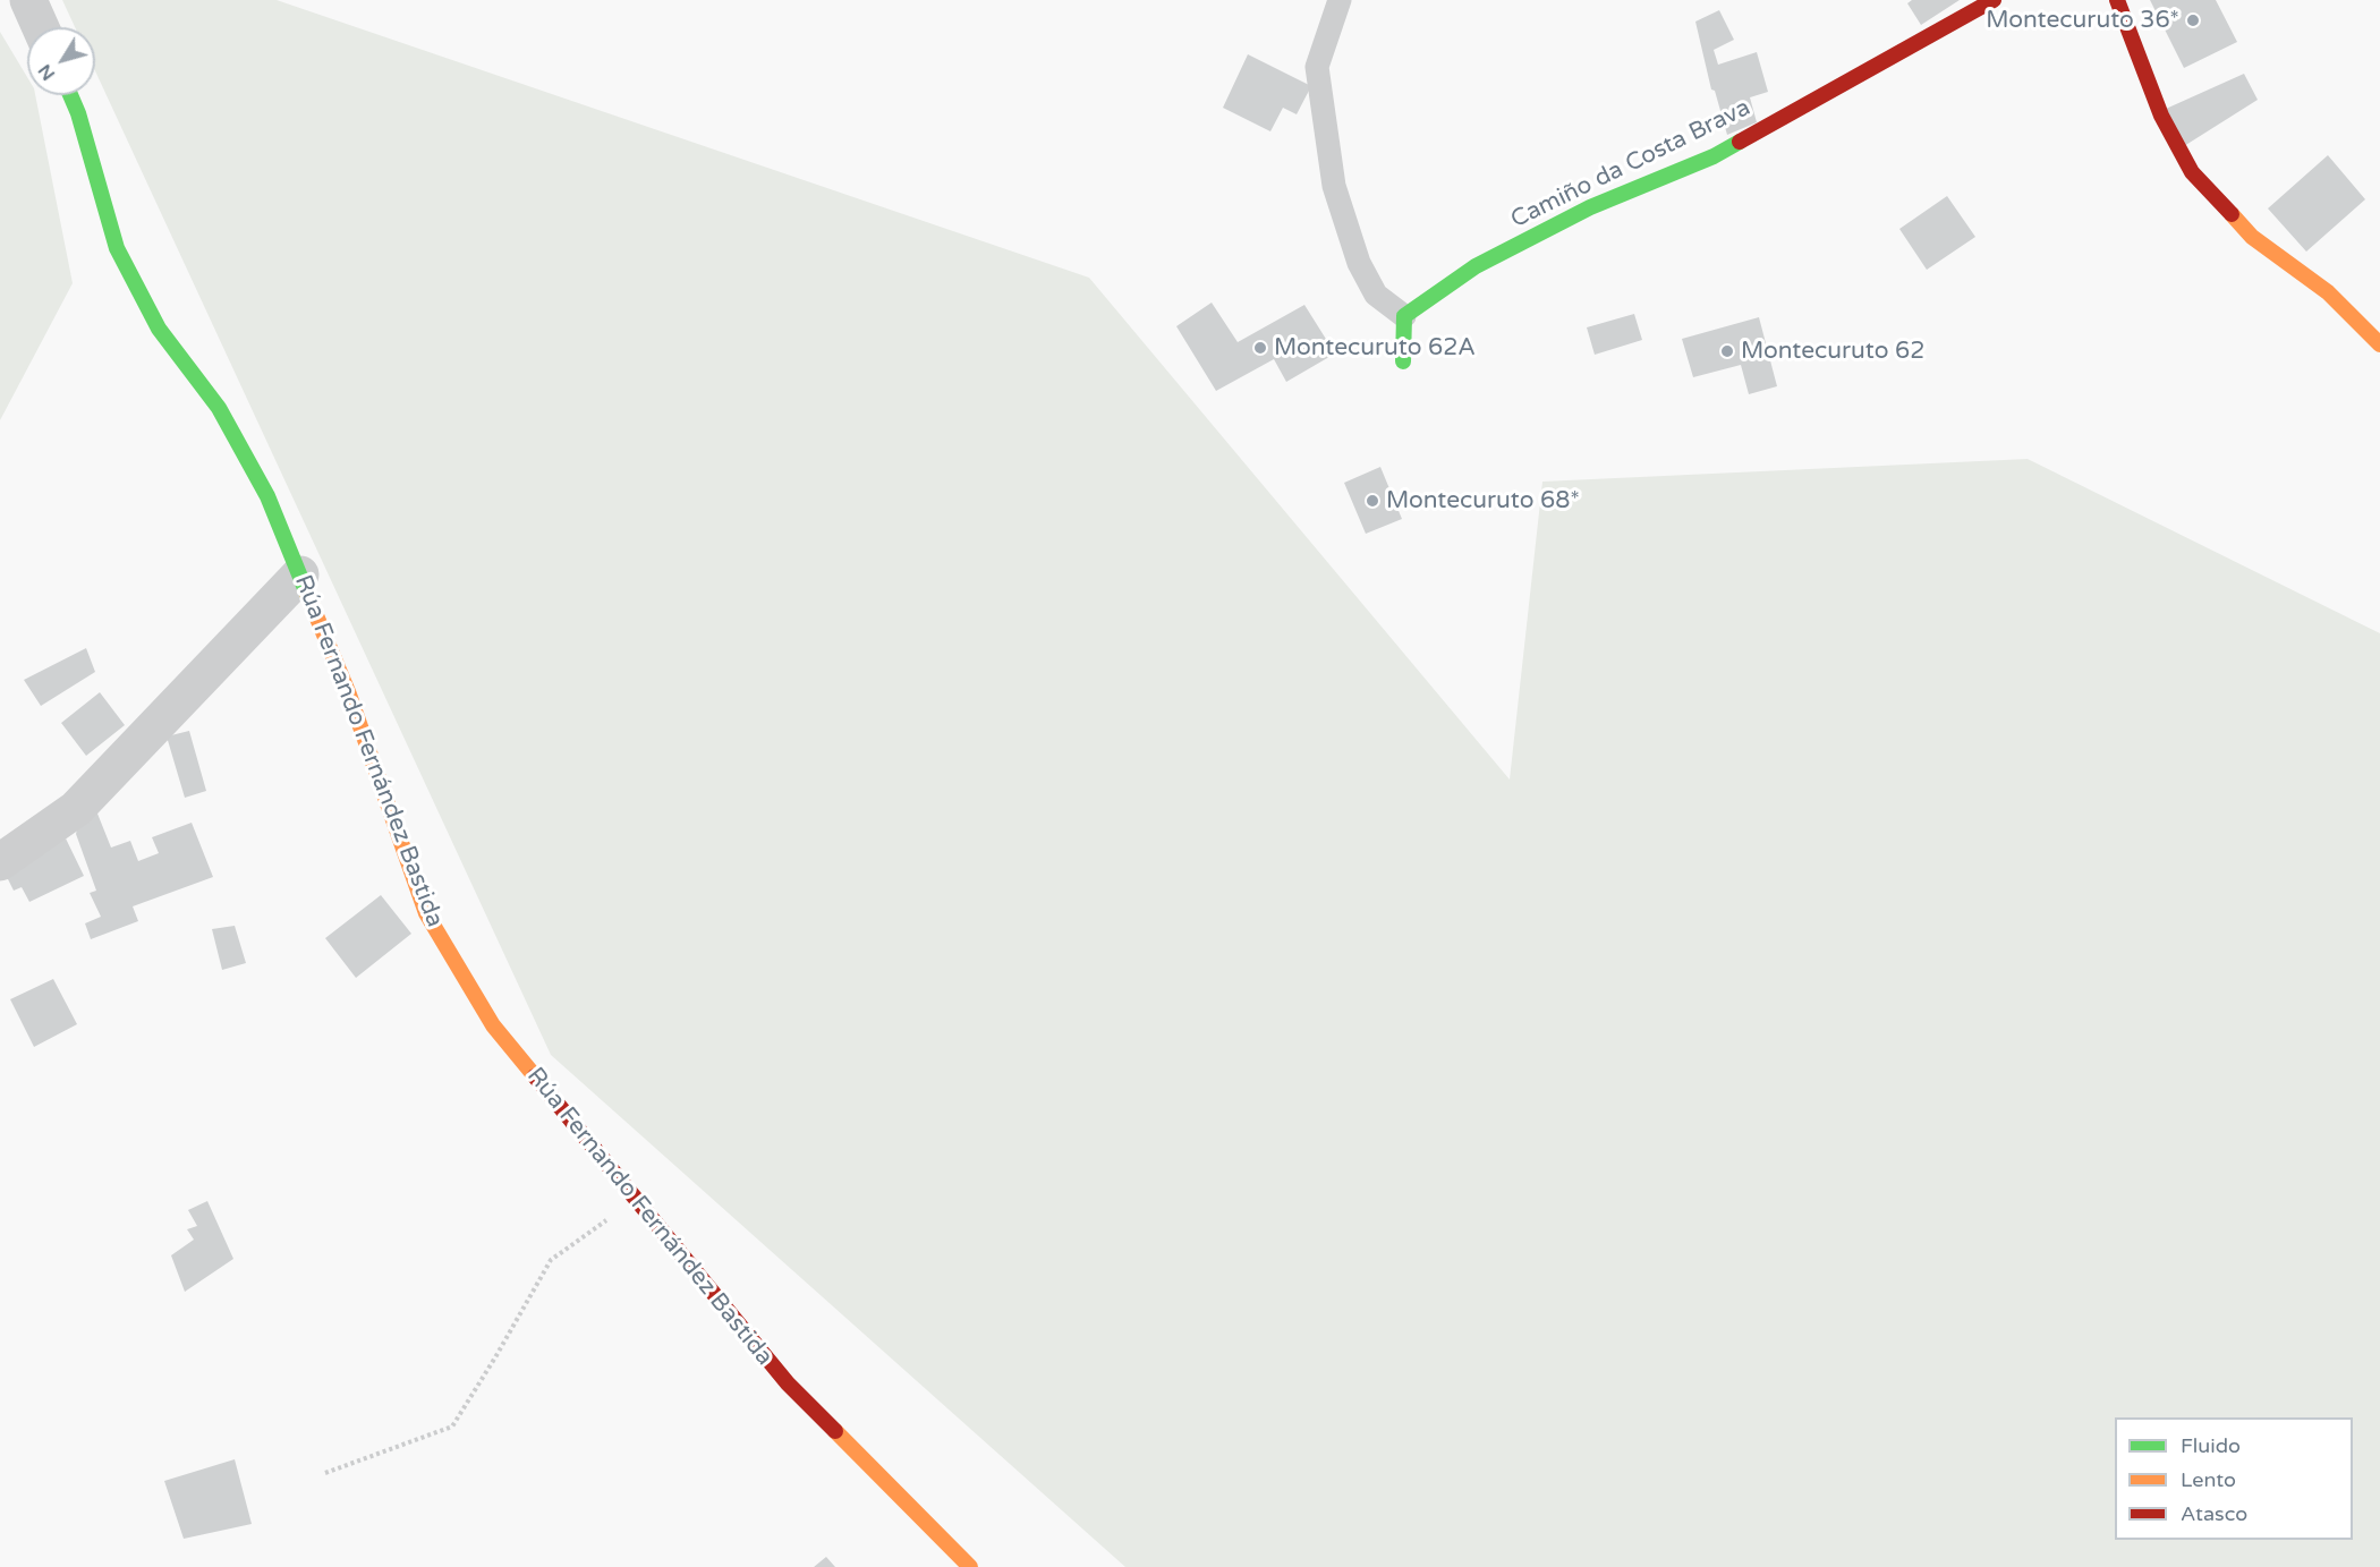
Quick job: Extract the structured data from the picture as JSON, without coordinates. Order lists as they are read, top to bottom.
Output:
{
  "streets": {
    "street": ["Camiño da Costa Brava", "Rúa Fernando Fernández Bastida"]
  },
  "places": [
    "Montecuruto 36*",
    "Montecuruto 62A",
    "Montecuruto 62",
    "Montecuruto 68*"
  ],
  "legend": ["Fluido", "Lento", "Atasco"],
  "north": "bottom left"
}
